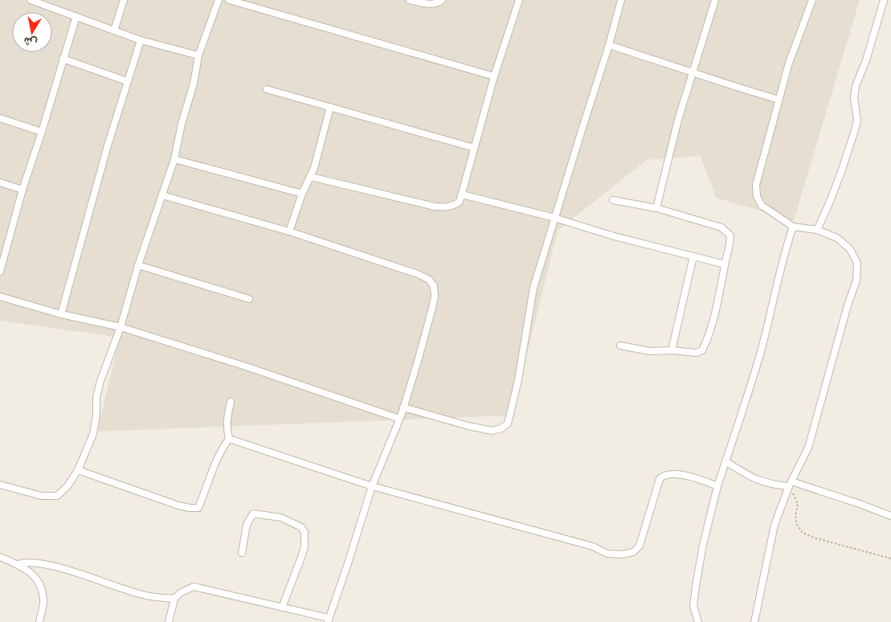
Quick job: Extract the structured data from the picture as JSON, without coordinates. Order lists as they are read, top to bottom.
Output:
{
  "north": "bottom"
}
